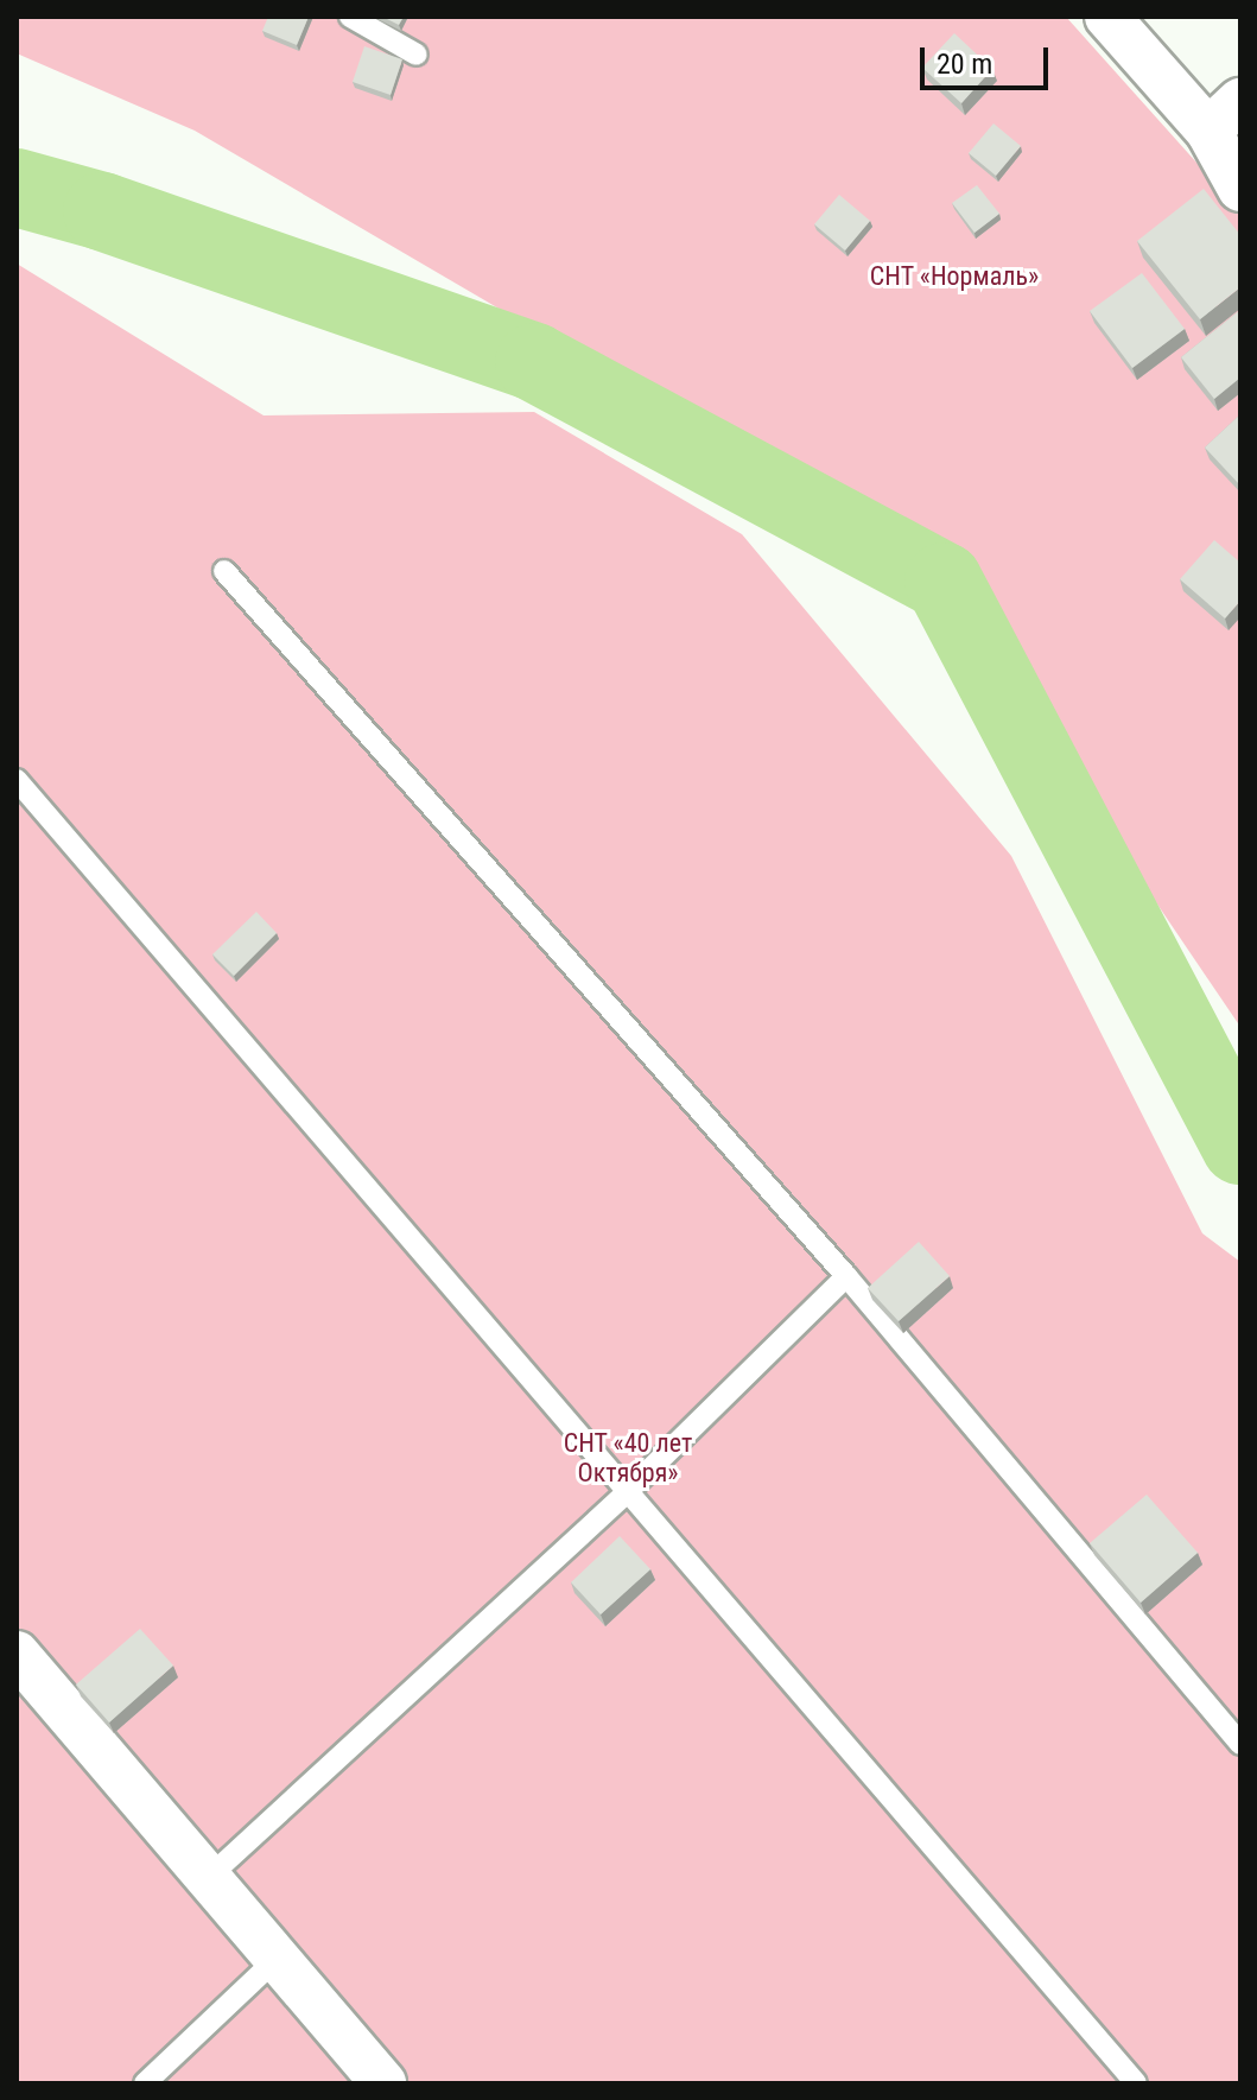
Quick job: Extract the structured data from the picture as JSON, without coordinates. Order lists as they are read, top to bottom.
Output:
{
  "parks": ["СНТ «Нормаль»", "СНТ «40 лет Октября»"],
  "scale_bar": "20 m"
}
